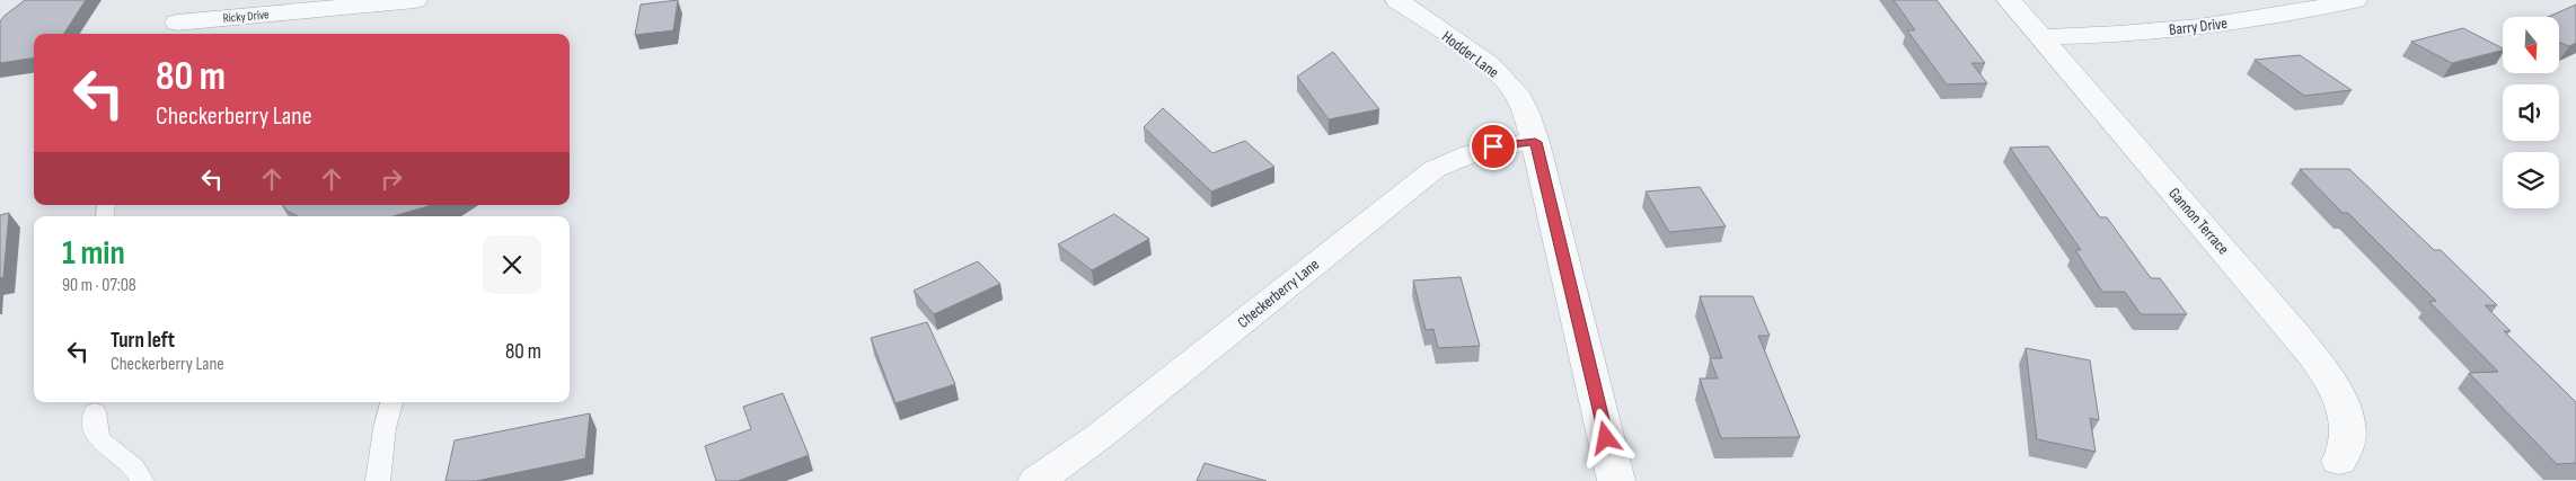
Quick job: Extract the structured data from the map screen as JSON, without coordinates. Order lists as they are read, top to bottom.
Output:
{
  "streets": {
    "street": [
      "Ricky Drive",
      "Barry Drive",
      "Hodder Lane",
      "Gannon Terrace",
      "Checkerberry Lane"
    ]
  },
  "crossings": [
    ["Barry Drive", "Gannon Terrace"],
    ["Hodder Lane", "Checkerberry Lane"]
  ],
  "north": "bottom",
  "page": {
    "turn": ["80 m", "Checkerberry Lane"],
    "heading": ["1 min", "90 m · 07:08"],
    "list": [
      {
        "name": "Turn left",
        "note": "Checkerberry Lane",
        "value": "80 m"
      }
    ]
  }
}
